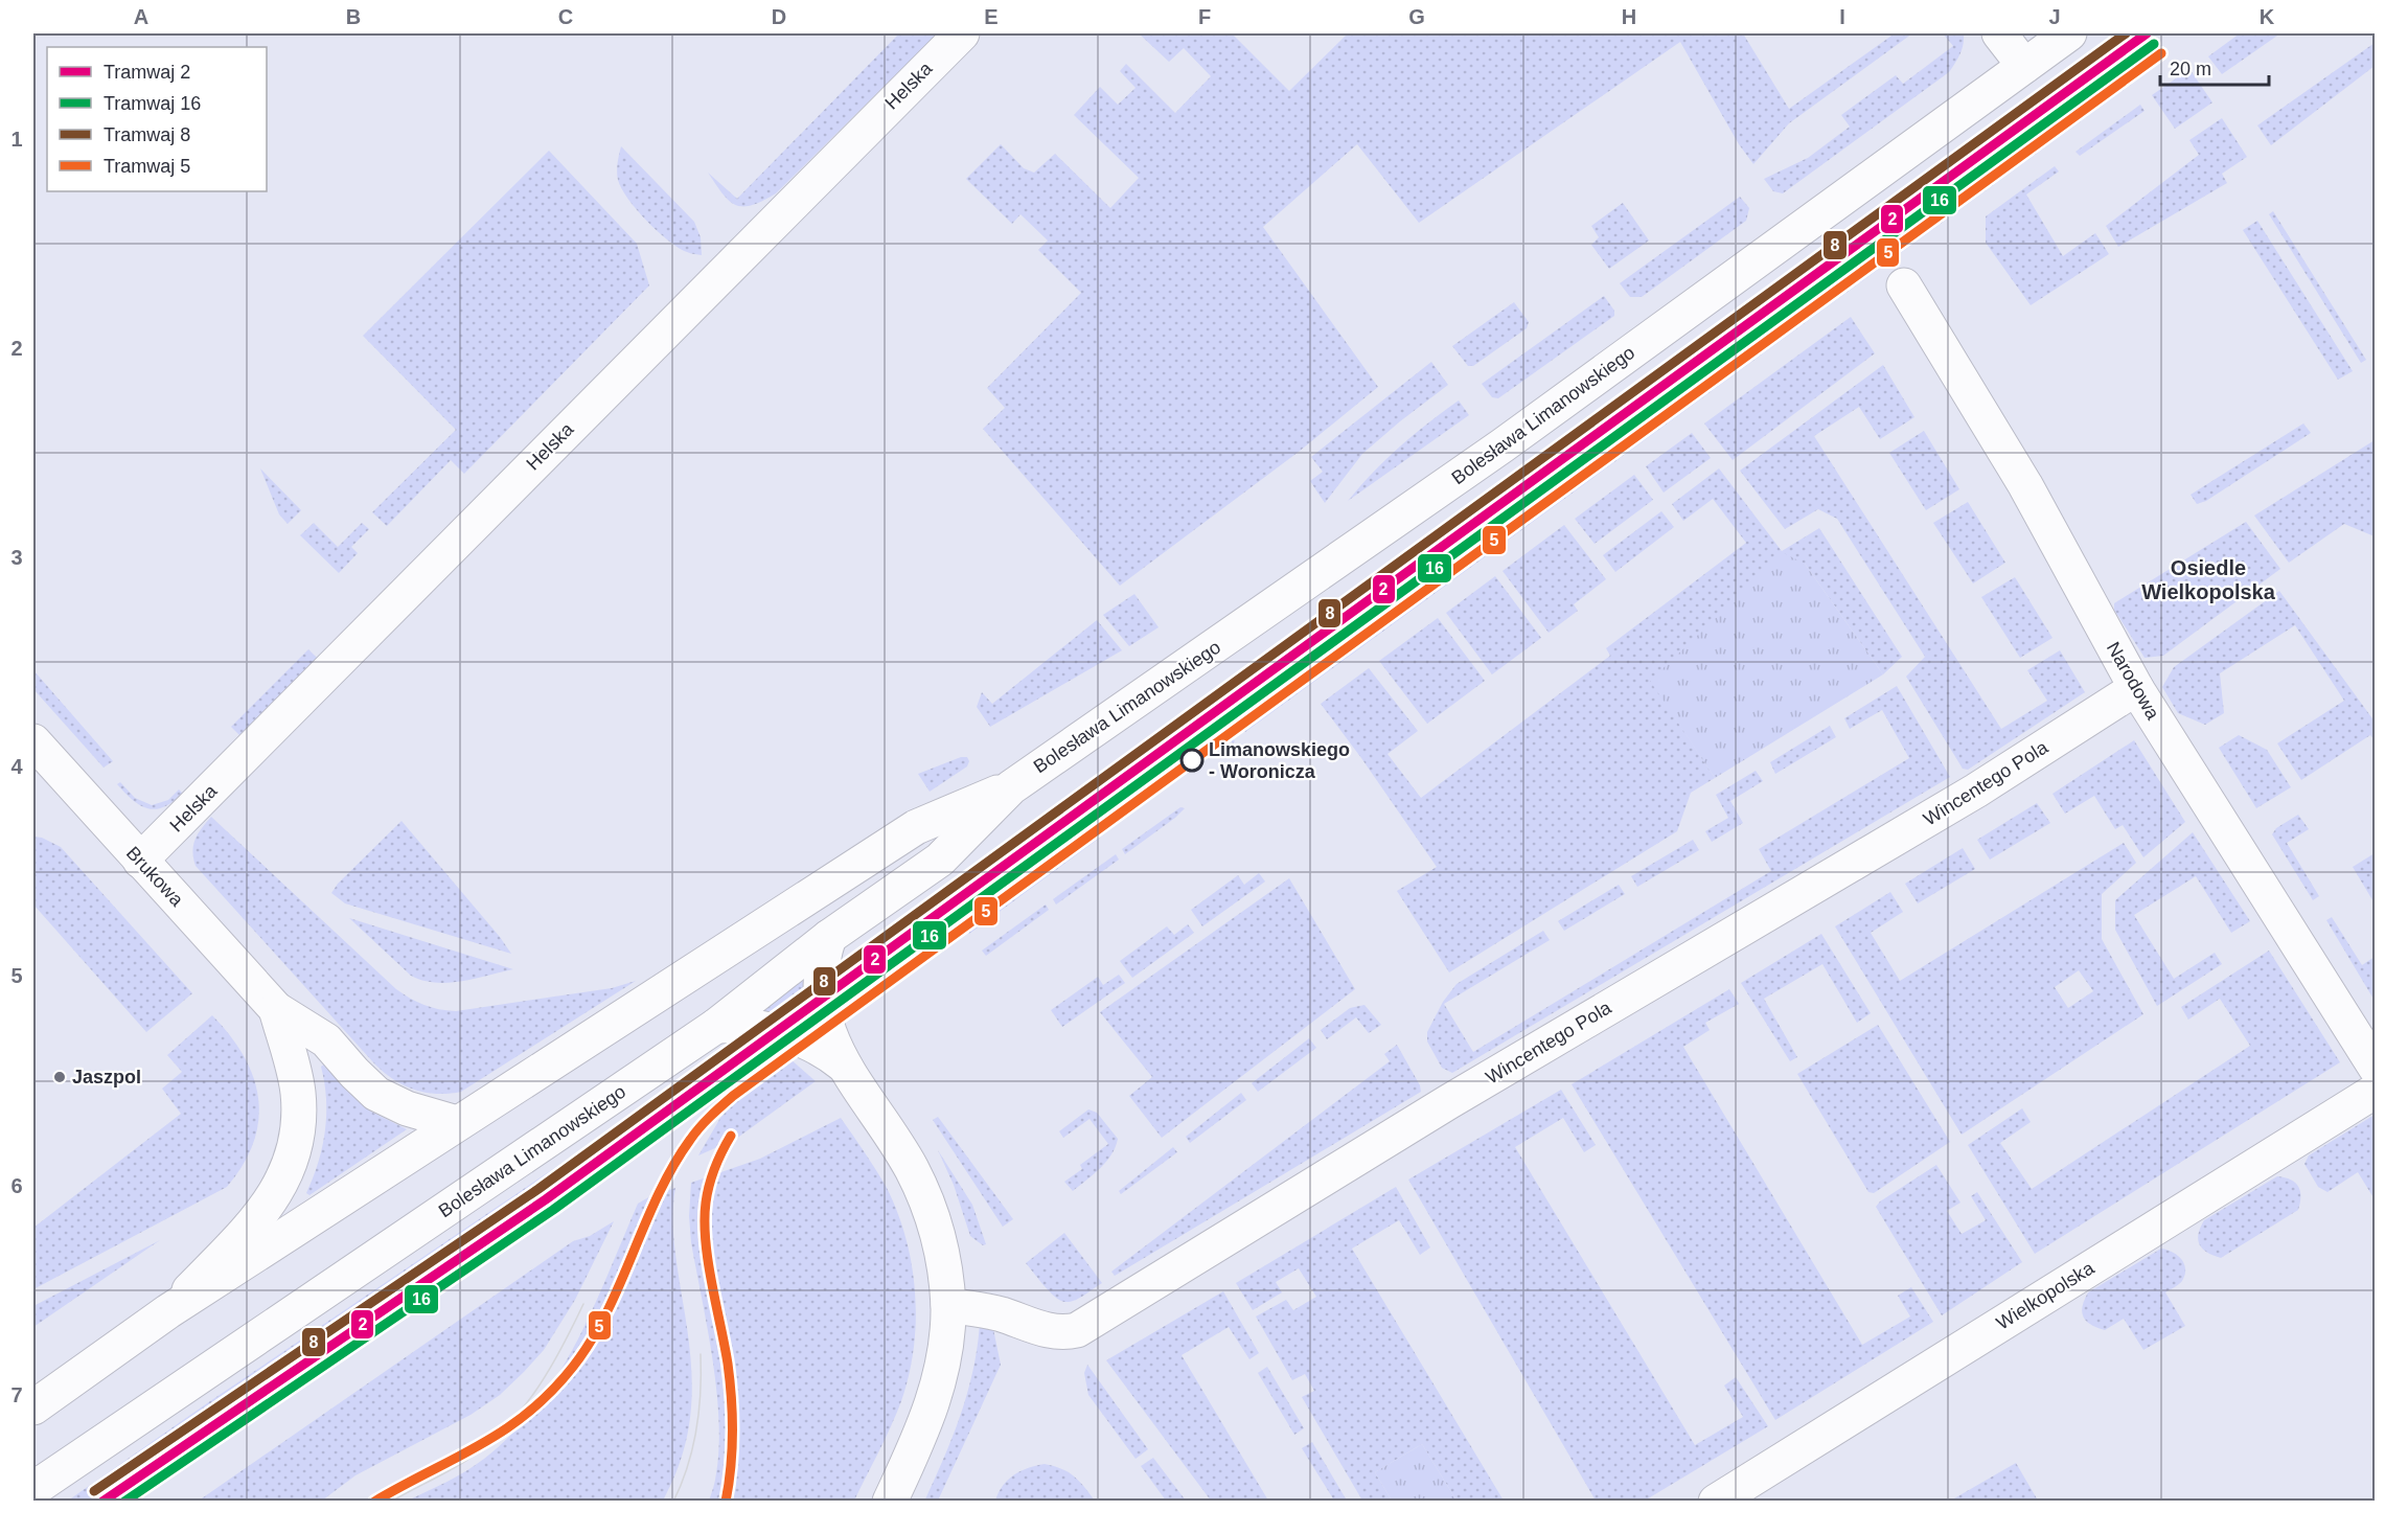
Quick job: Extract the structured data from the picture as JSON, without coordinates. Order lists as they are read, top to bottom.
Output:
{
  "streets": {
    "street": [
      "Helska",
      "Bolesława Limanowskiego",
      "Narodowa",
      "Wincentego Pola",
      "Brukowa",
      "Wielkopolska"
    ]
  },
  "crossings": [
    ["Helska", "Brukowa"],
    ["Narodowa", "Wincentego Pola"]
  ],
  "districts": ["Osiedle Wielkopolska"],
  "places": ["Limanowskiego - Woronicza", "Jaszpol"],
  "lines": [
    "tram line 2",
    "tram line 8",
    "tram line 16",
    "tram line 5"
  ],
  "legend": [
    "Tramwaj 2",
    "Tramwaj 16",
    "Tramwaj 8",
    "Tramwaj 5"
  ],
  "scale_bar": "20 m",
  "grid": {
    "columns": [
      "A",
      "B",
      "C",
      "D",
      "E",
      "F",
      "G",
      "H",
      "I",
      "J",
      "K"
    ],
    "rows": [
      "1",
      "2",
      "3",
      "4",
      "5",
      "6",
      "7"
    ]
  }
}
